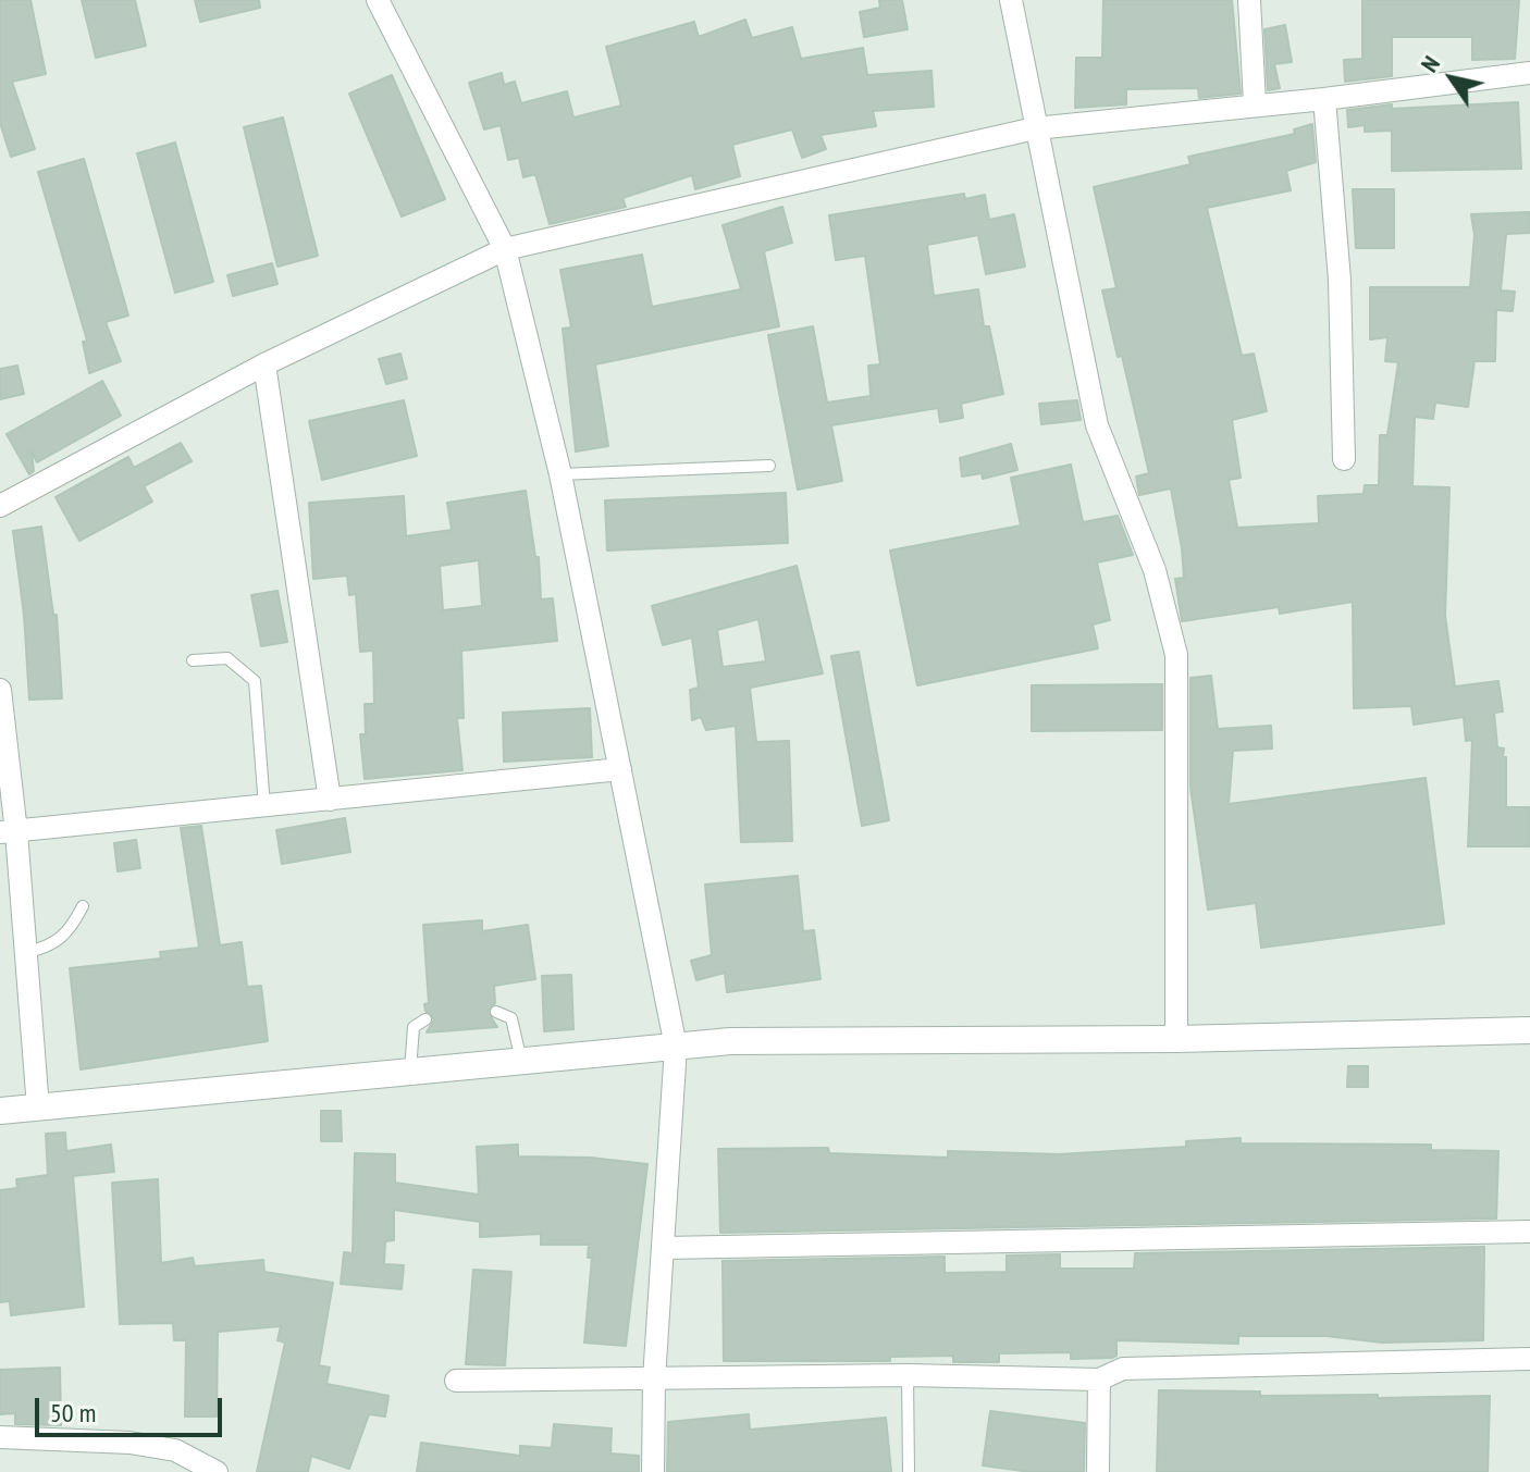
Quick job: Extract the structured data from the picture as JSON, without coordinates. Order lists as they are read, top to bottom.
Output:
{
  "scale_bar": "50 m",
  "north": "top left"
}
